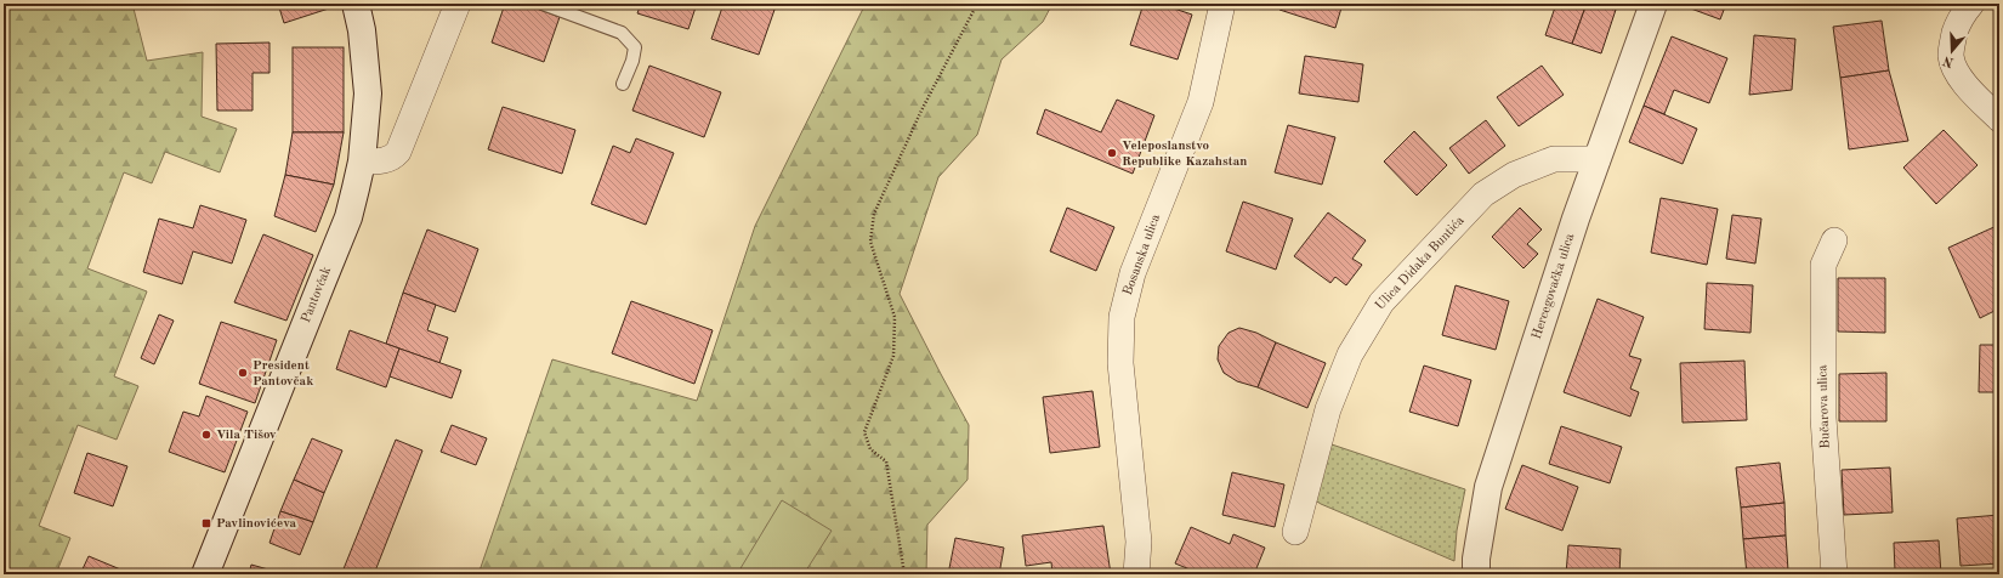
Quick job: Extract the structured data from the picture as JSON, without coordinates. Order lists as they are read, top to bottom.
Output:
{
  "streets": {
    "main road": ["Hercegovačka ulica", "Pantovčak"],
    "street": ["Bosanska ulica", "Ulica Didaka Buntića", "Bučarova ulica"]
  },
  "crossings": [
    ["Ulica Didaka Buntića", "Hercegovačka ulica"]
  ],
  "places": {
    "other": ["Veleposlanstvo Republike Kazahstan", "President Pantovčak", "Vila Tišov"],
    "transit": ["Pavlinovićeva"]
  },
  "north": "bottom"
}
